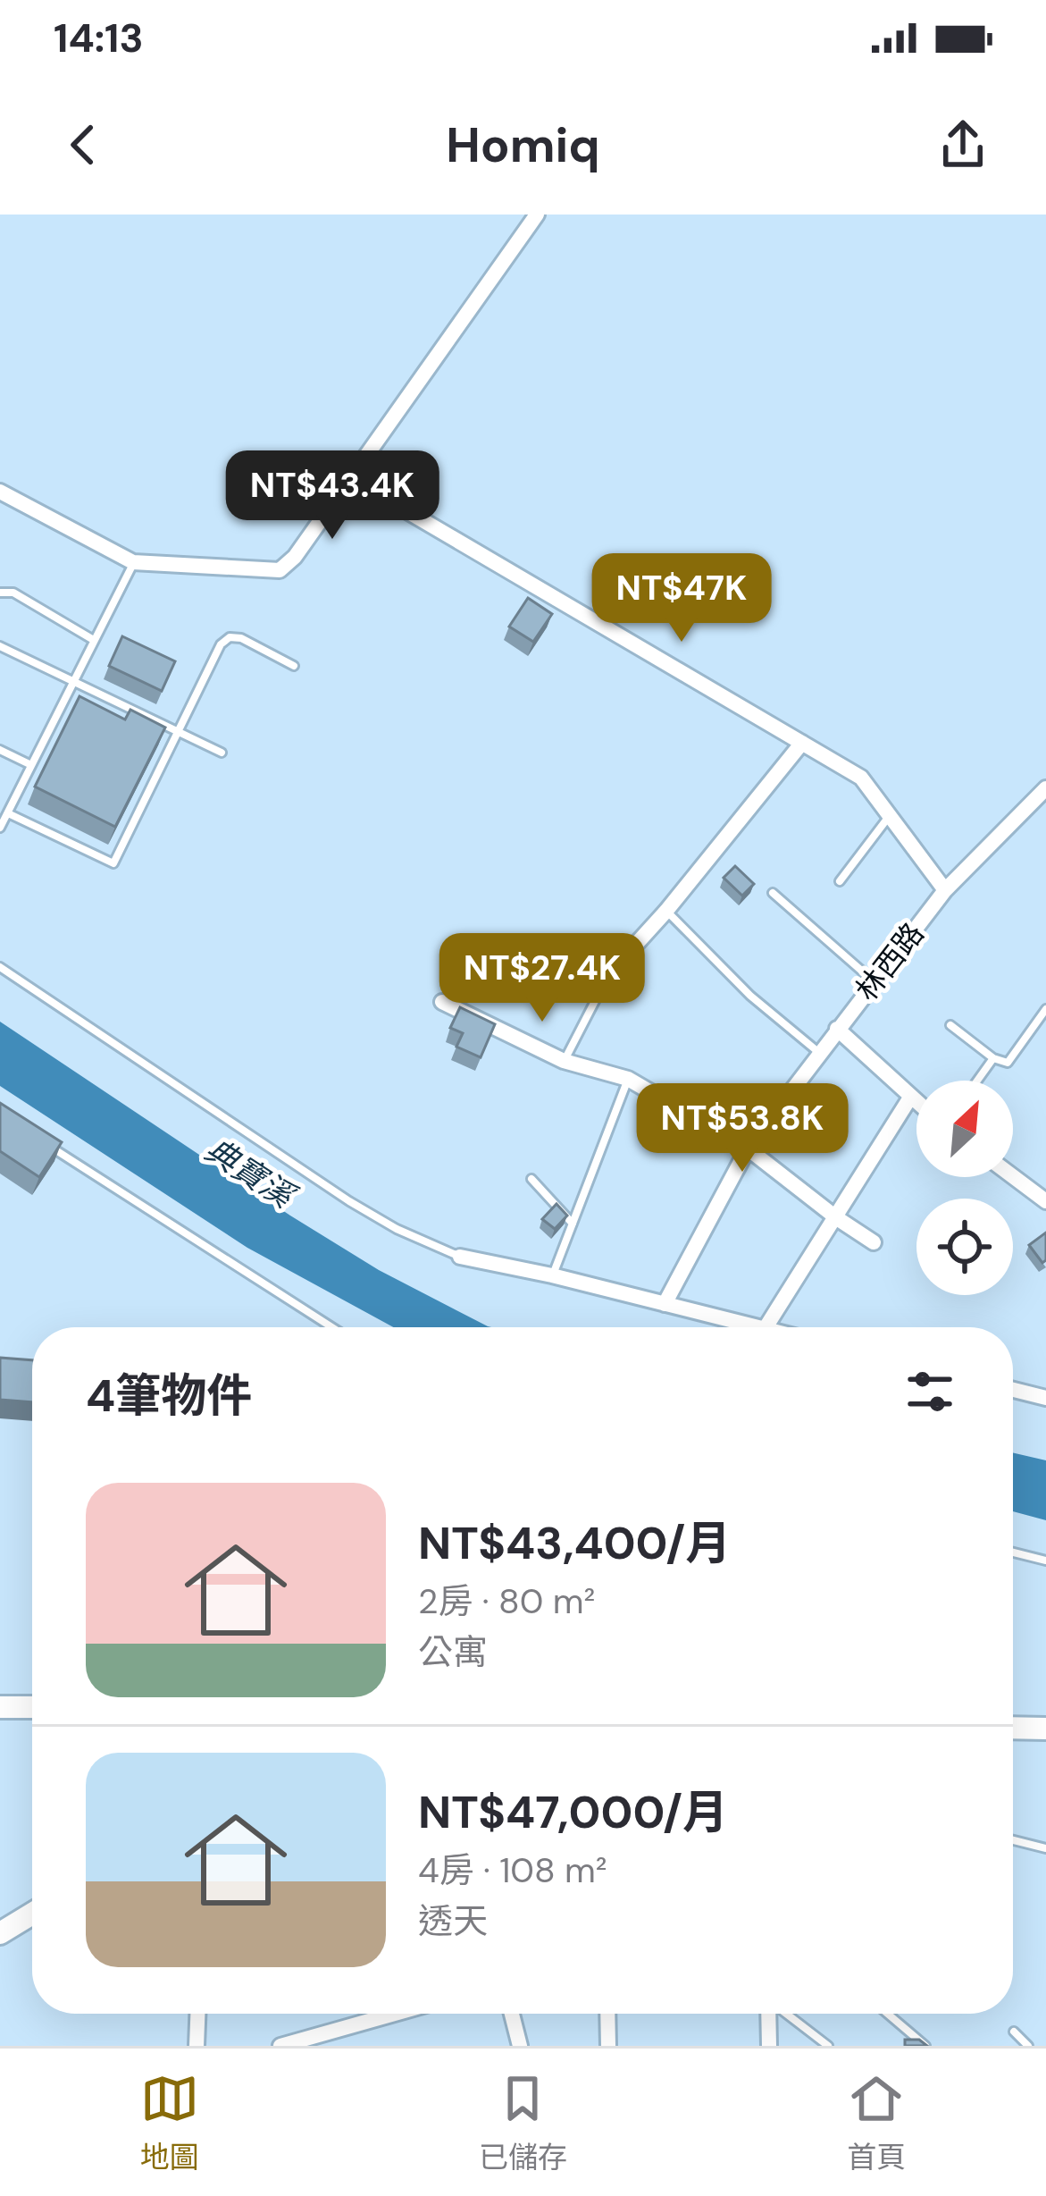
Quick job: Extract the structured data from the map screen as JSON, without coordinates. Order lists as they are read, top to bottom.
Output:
{
  "streets": {
    "street": ["林西路"]
  },
  "water": ["典寶溪"],
  "north": "top right",
  "page": {
    "status": "14:13",
    "header": "Homiq",
    "price": [
      "NT$43.4K",
      "NT$47K",
      "NT$27.4K",
      "NT$53.8K"
    ],
    "heading": "4筆物件",
    "list": [
      {
        "name": "NT$43,400/月",
        "note": "2房 · 80 m² · 公寓"
      },
      {
        "name": "NT$47,000/月",
        "note": "4房 · 108 m² · 透天"
      }
    ],
    "tabs": ["地圖", "已儲存", "首頁"]
  }
}
